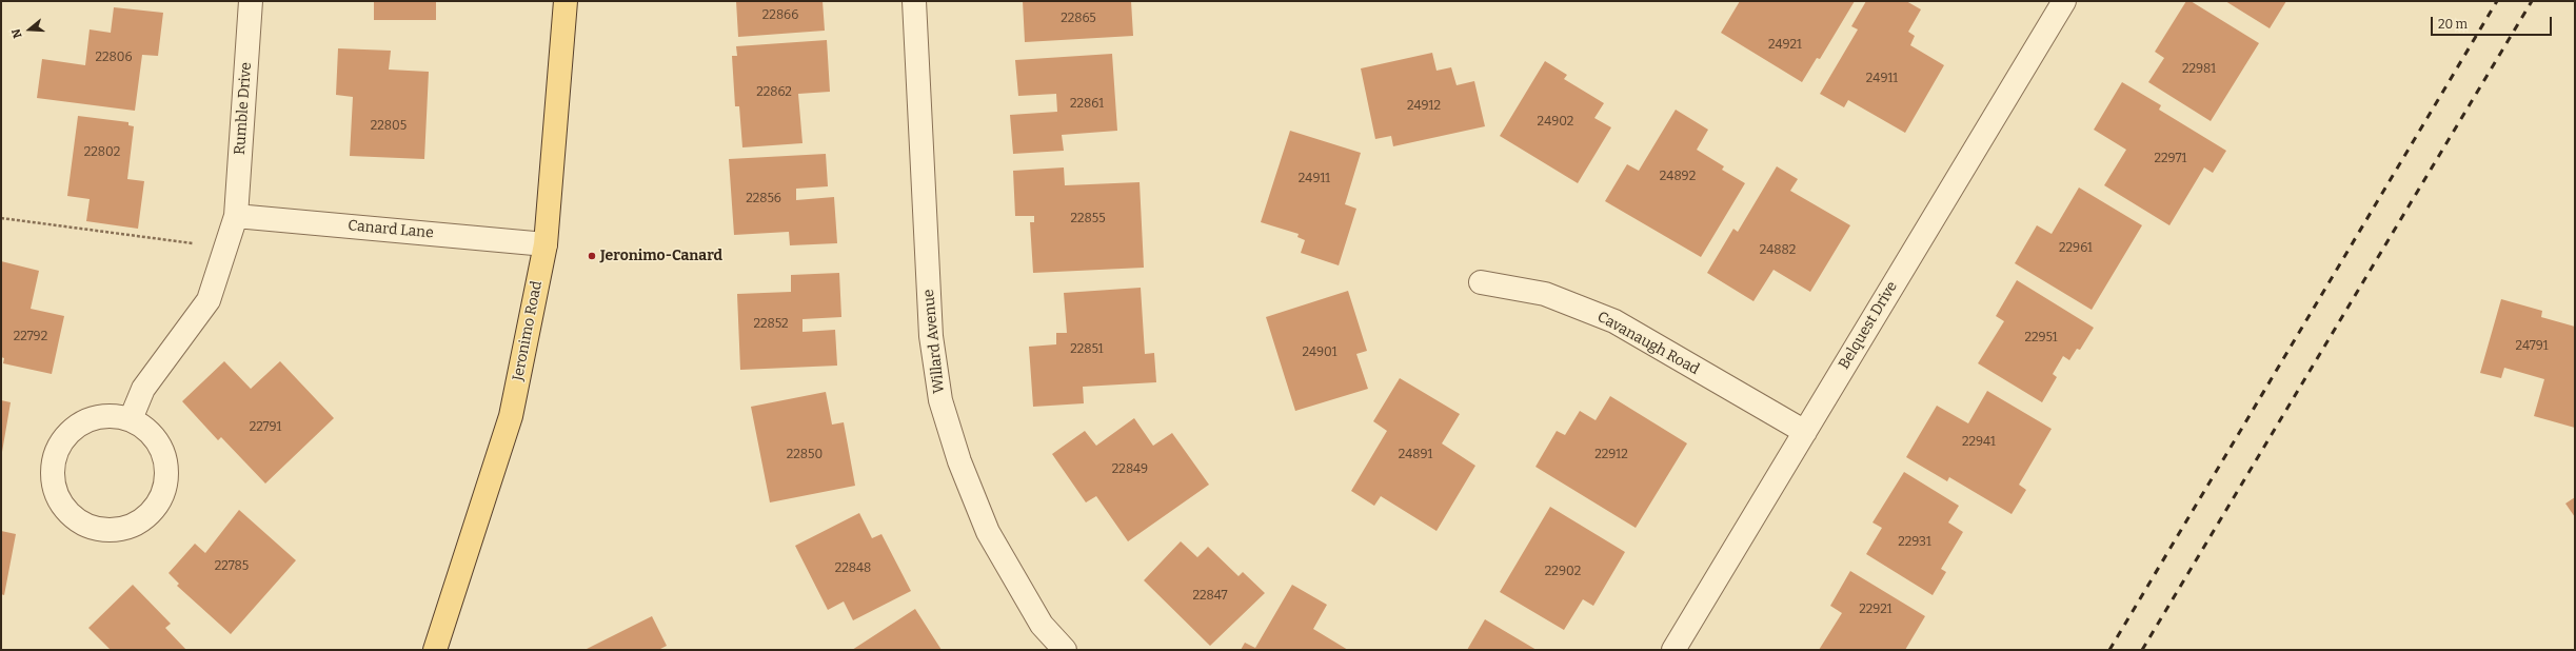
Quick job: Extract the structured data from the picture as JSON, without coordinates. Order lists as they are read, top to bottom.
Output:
{
  "streets": {
    "main road": ["Jeronimo Road"],
    "street": [
      "Rumble Drive",
      "Canard Lane",
      "Belquest Drive",
      "Willard Avenue",
      "Cavanaugh Road"
    ]
  },
  "crossings": [
    ["Rumble Drive", "Canard Lane"],
    ["Canard Lane", "Jeronimo Road"],
    ["Belquest Drive", "Cavanaugh Road"]
  ],
  "places": ["Jeronimo-Canard"],
  "house_numbers": [
    "22866",
    "22865",
    "24921",
    "22806",
    "22981",
    "24911",
    "22862",
    "22861",
    "24912",
    "24902",
    "22805",
    "22802",
    "22971",
    "24892",
    "24911",
    "22856",
    "22855",
    "22961",
    "24882",
    "22852",
    "22792",
    "22951",
    "24791",
    "22851",
    "24901",
    "22791",
    "22941",
    "22850",
    "24891",
    "22912",
    "22849",
    "22931",
    "22785",
    "22848",
    "22902",
    "22847",
    "22921"
  ],
  "scale_bar": "20 m",
  "north": "left"
}
